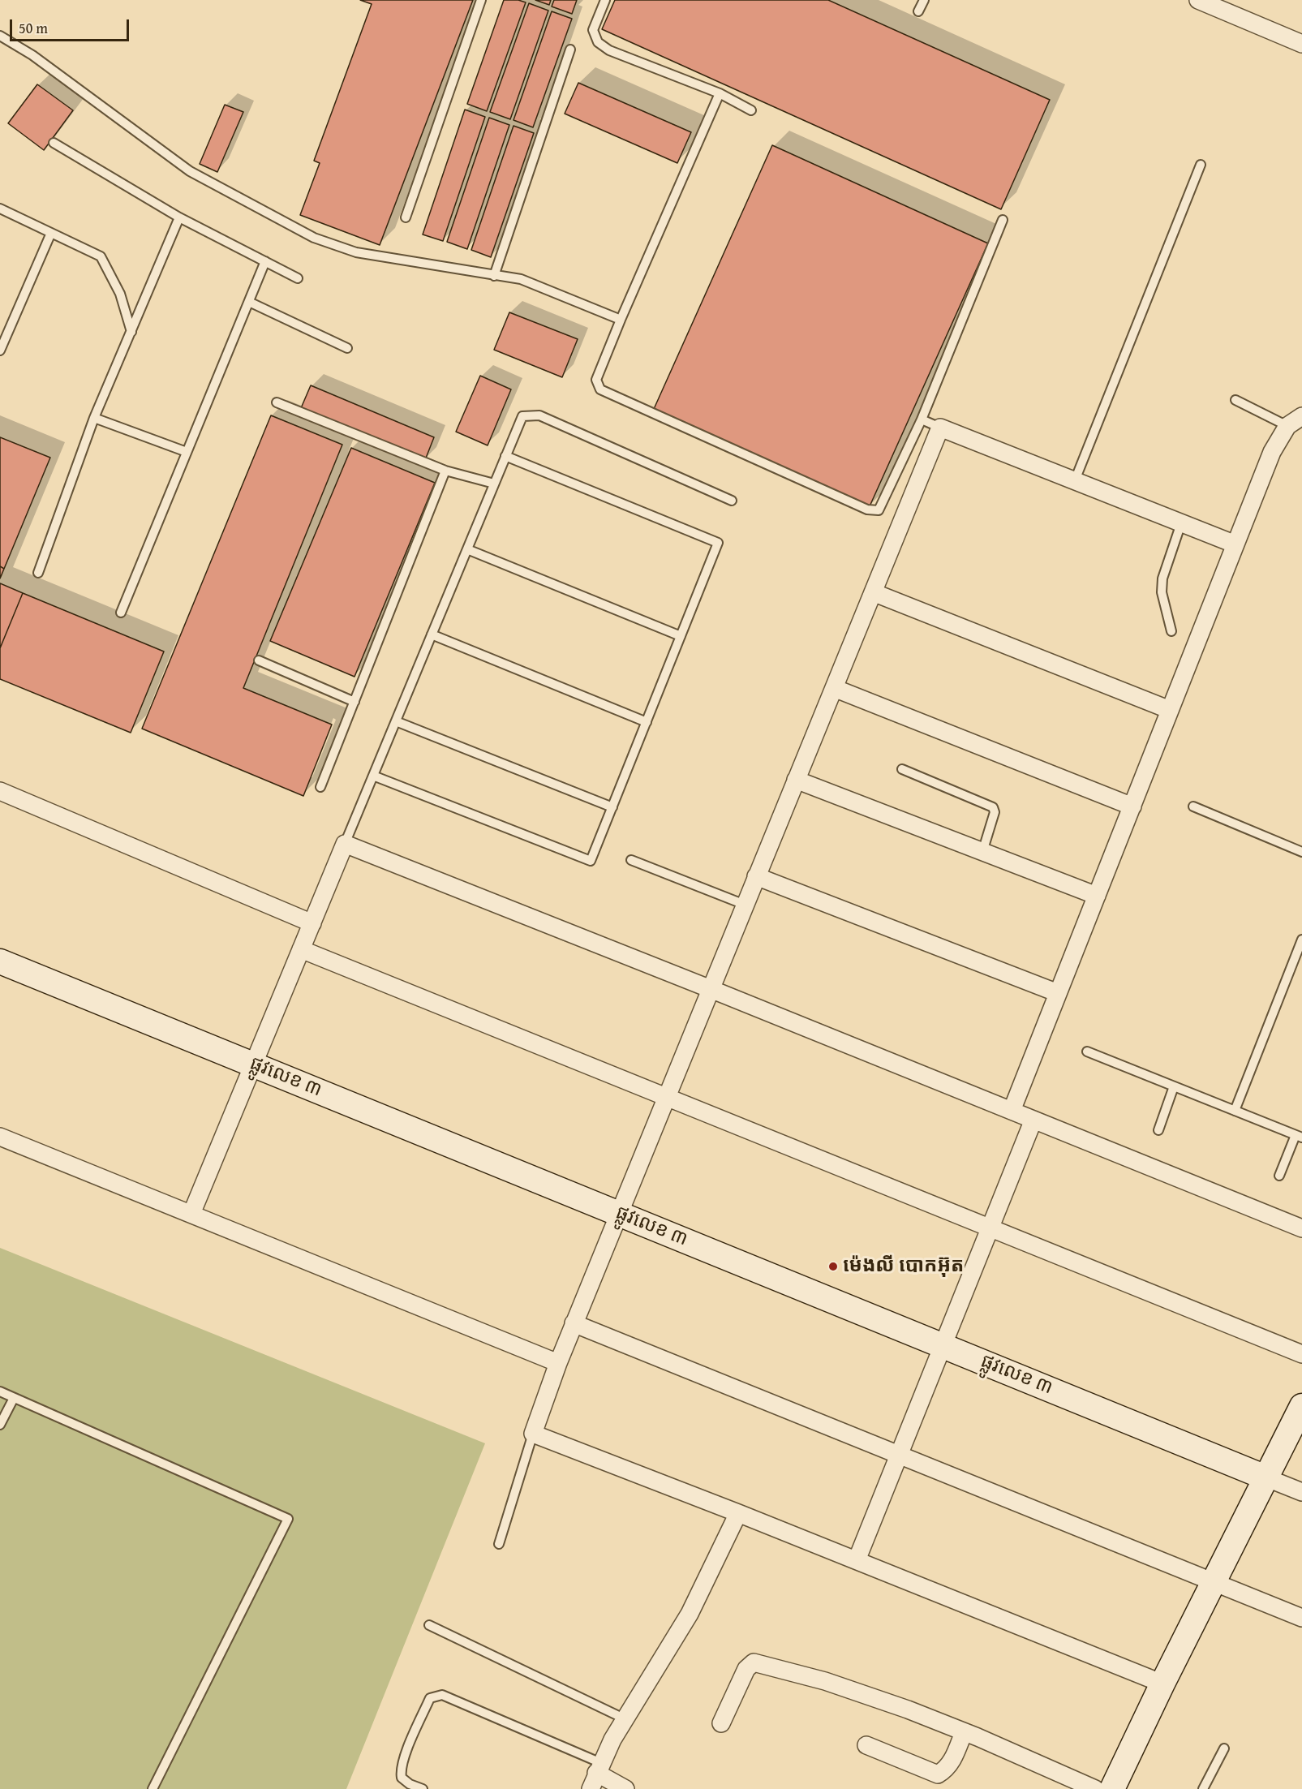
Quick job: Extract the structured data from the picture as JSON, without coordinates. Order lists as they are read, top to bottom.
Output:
{
  "streets": {
    "street": ["ផ្លូវលេខ ៣"]
  },
  "places": ["ម៉េងលី បោកអ៊ុត"],
  "scale_bar": "50 m"
}
